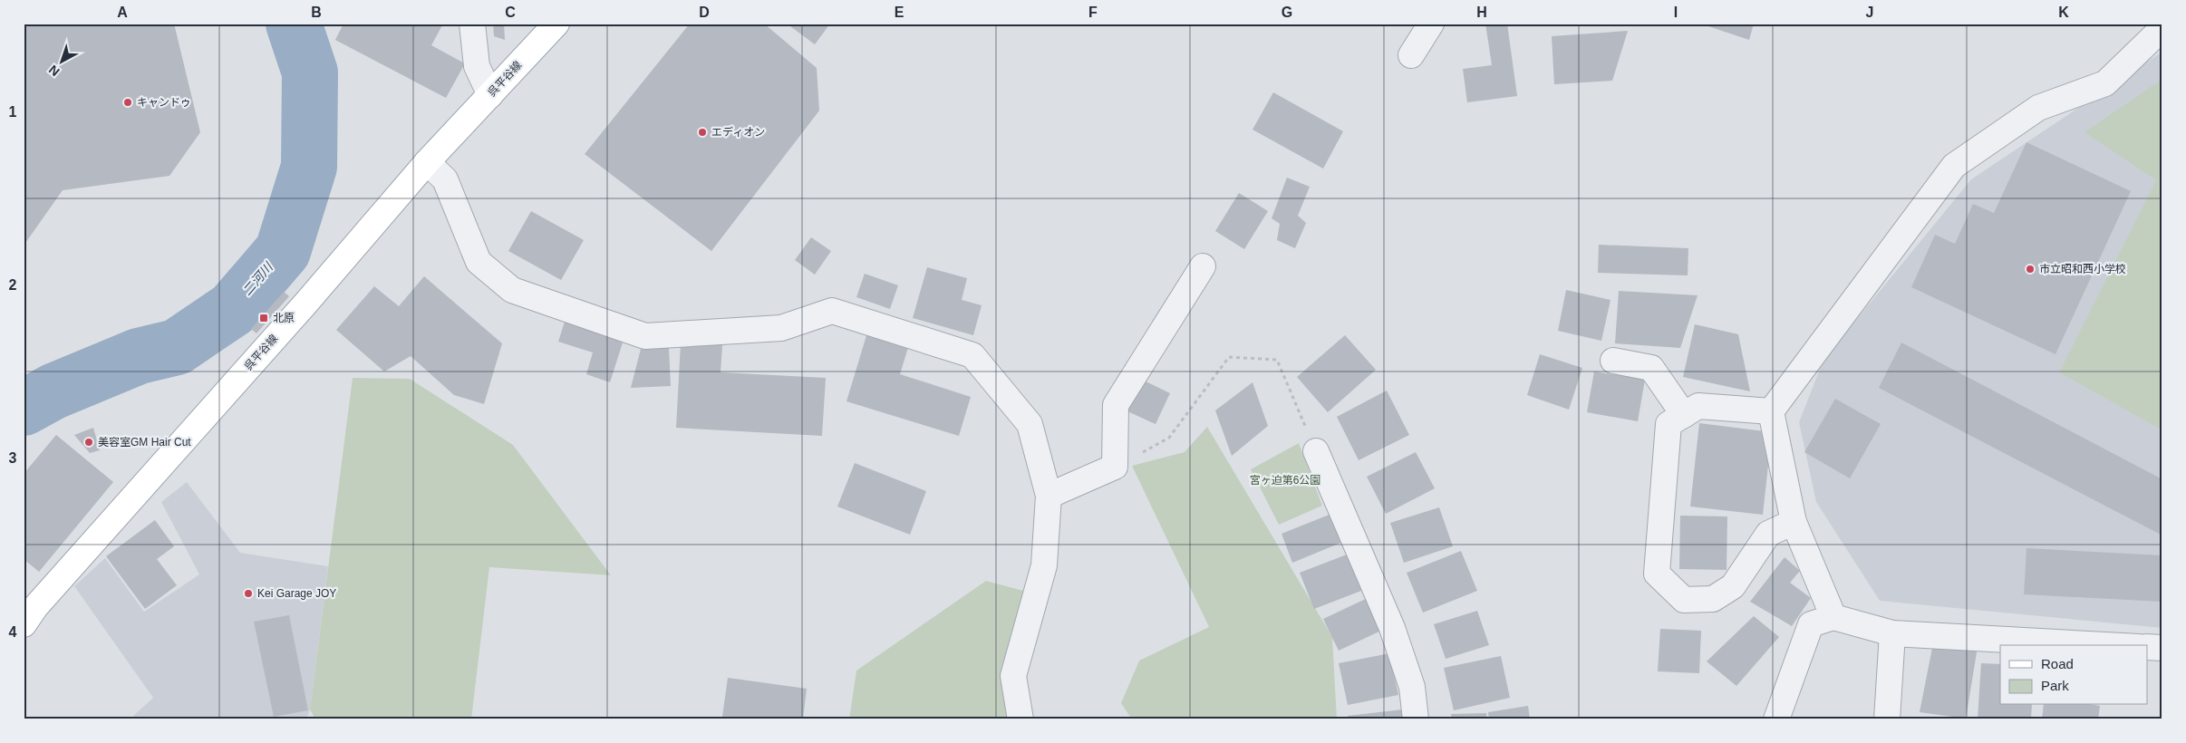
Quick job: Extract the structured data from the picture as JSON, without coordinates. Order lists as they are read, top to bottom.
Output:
{
  "streets": {
    "main road": ["呉平谷線"]
  },
  "water": ["二河川"],
  "parks": ["宮ヶ迫第6公園"],
  "places": {
    "other": [
      "キャンドゥ",
      "エディオン",
      "市立昭和西小学校",
      "美容室GM Hair Cut",
      "Kei Garage JOY"
    ],
    "transit": ["北原"]
  },
  "legend": ["Road", "Park"],
  "north": "bottom left",
  "grid": {
    "columns": [
      "A",
      "B",
      "C",
      "D",
      "E",
      "F",
      "G",
      "H",
      "I",
      "J",
      "K"
    ],
    "rows": [
      "1",
      "2",
      "3",
      "4"
    ]
  }
}
